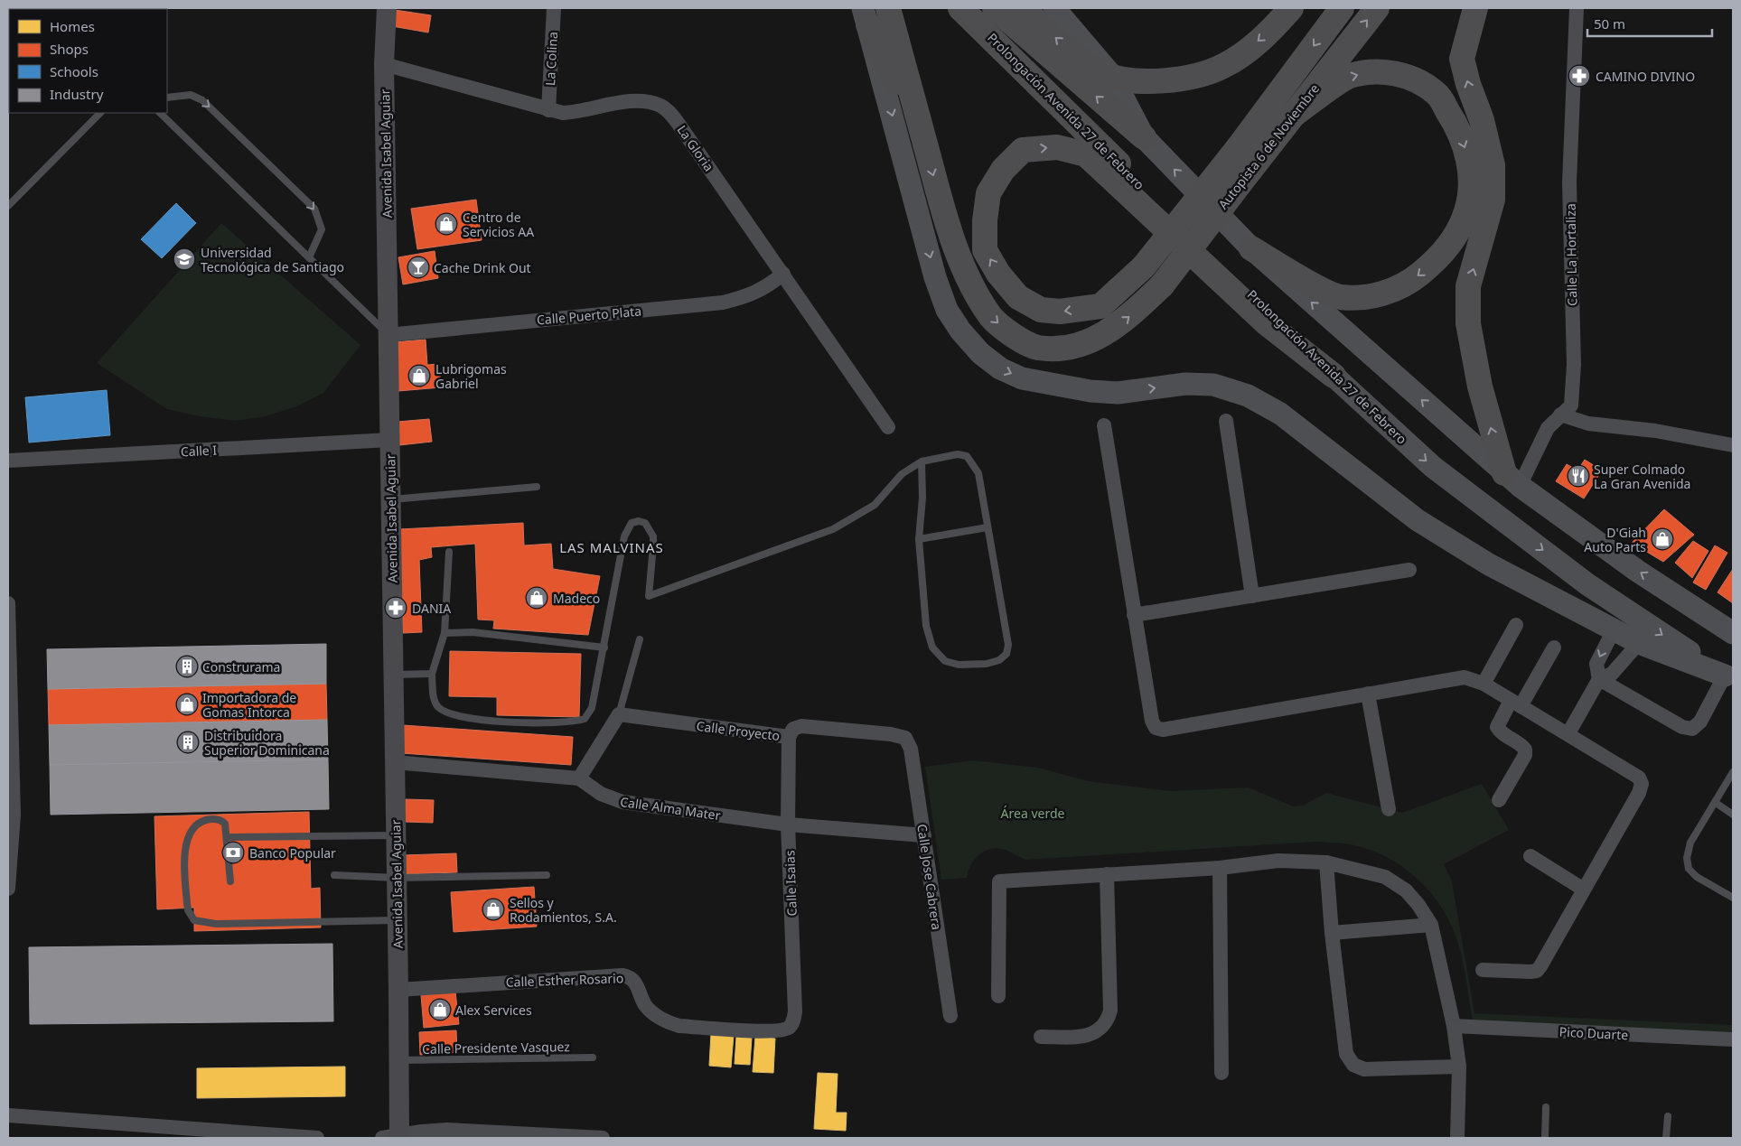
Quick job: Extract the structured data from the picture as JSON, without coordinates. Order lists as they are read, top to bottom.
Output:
{
  "streets": {
    "highway": ["Prolongación Avenida 27 de Febrero", "Autopista 6 de Noviembre"],
    "main road": ["Avenida Isabel Aguiar"],
    "street": [
      "La Colina",
      "La Gloria",
      "Calle La Hortaliza",
      "Calle Puerto Plata",
      "Calle I",
      "Calle Proyecto",
      "Calle Alma Mater",
      "Calle Jose Cabrera",
      "Calle Isaias",
      "Calle Esther Rosario",
      "Pico Duarte"
    ],
    "lane": ["Calle Presidente Vasquez"]
  },
  "crossings": [
    ["La Colina", "La Gloria"],
    ["Prolongación Avenida 27 de Febrero", "Autopista 6 de Noviembre"],
    ["Prolongación Avenida 27 de Febrero", "Calle La Hortaliza"],
    ["La Gloria", "Avenida Isabel Aguiar"],
    ["La Gloria", "Calle Puerto Plata"],
    ["Avenida Isabel Aguiar", "Calle Puerto Plata"],
    ["Avenida Isabel Aguiar", "Calle I"],
    ["Avenida Isabel Aguiar", "Calle Alma Mater"],
    ["Avenida Isabel Aguiar", "Calle Esther Rosario"],
    ["Avenida Isabel Aguiar", "Calle Presidente Vasquez"],
    ["Calle Proyecto", "Calle Jose Cabrera"],
    ["Calle Proyecto", "Calle Isaias"],
    ["Calle Alma Mater", "Calle Jose Cabrera"],
    ["Calle Alma Mater", "Calle Isaias"],
    ["Calle Isaias", "Calle Esther Rosario"]
  ],
  "districts": ["LAS MALVINAS"],
  "parks": ["Área verde"],
  "places": {
    "pharmacy": ["CAMINO DIVINO", "DANIA"],
    "shop": [
      "Centro de Servicios AA",
      "Lubrigomas Gabriel",
      "D'Giah Auto Parts",
      "Madeco",
      "Importadora de Gomas Intorca",
      "Sellos y Rodamientos, S.A.",
      "Alex Services"
    ],
    "school or university": ["Universidad Tecnológica de Santiago"],
    "bar": ["Cache Drink Out"],
    "restaurant": ["Super Colmado La Gran Avenida"],
    "building": ["Construrama", "Distribuidora Superior Dominicana"],
    "bank": ["Banco Popular"]
  },
  "legend": [
    "Homes",
    "Shops",
    "Schools",
    "Industry"
  ],
  "scale_bar": "50 m"
}
